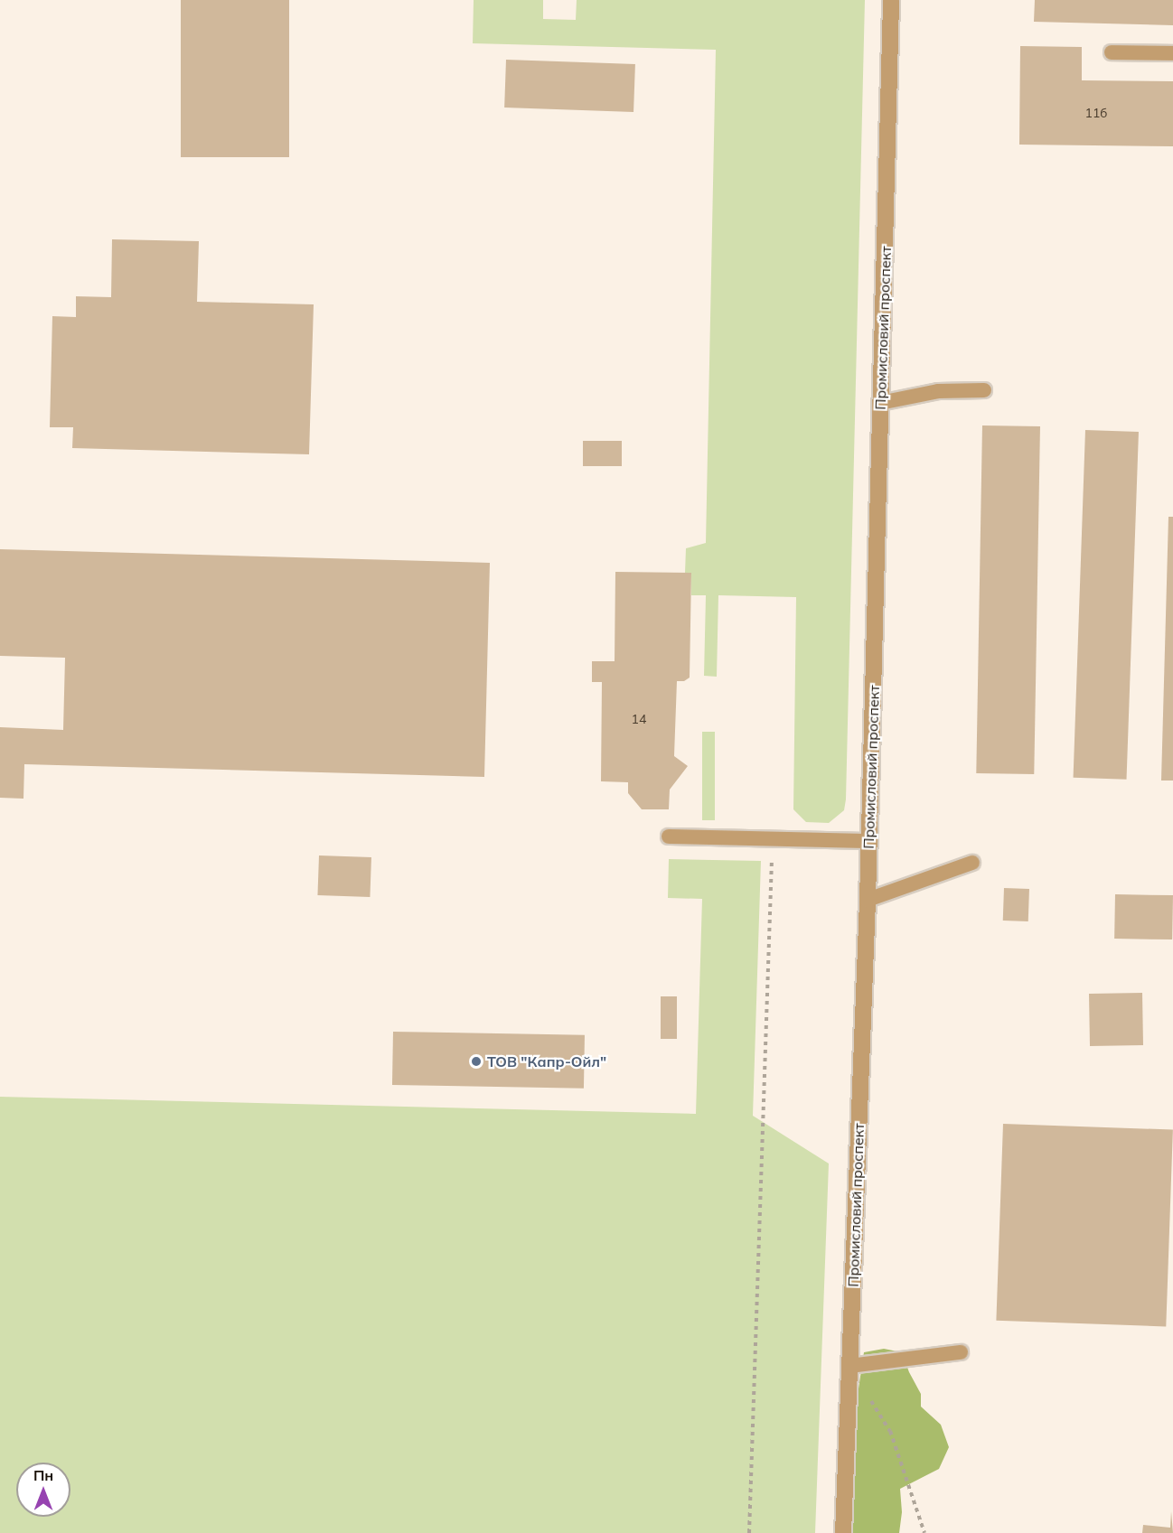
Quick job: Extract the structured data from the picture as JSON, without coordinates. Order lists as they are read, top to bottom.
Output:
{
  "streets": {
    "street": ["Промисловий проспект"]
  },
  "places": ["ТОВ \"Капр-Ойл\""],
  "house_numbers": ["11б", "14"],
  "north": "top"
}
